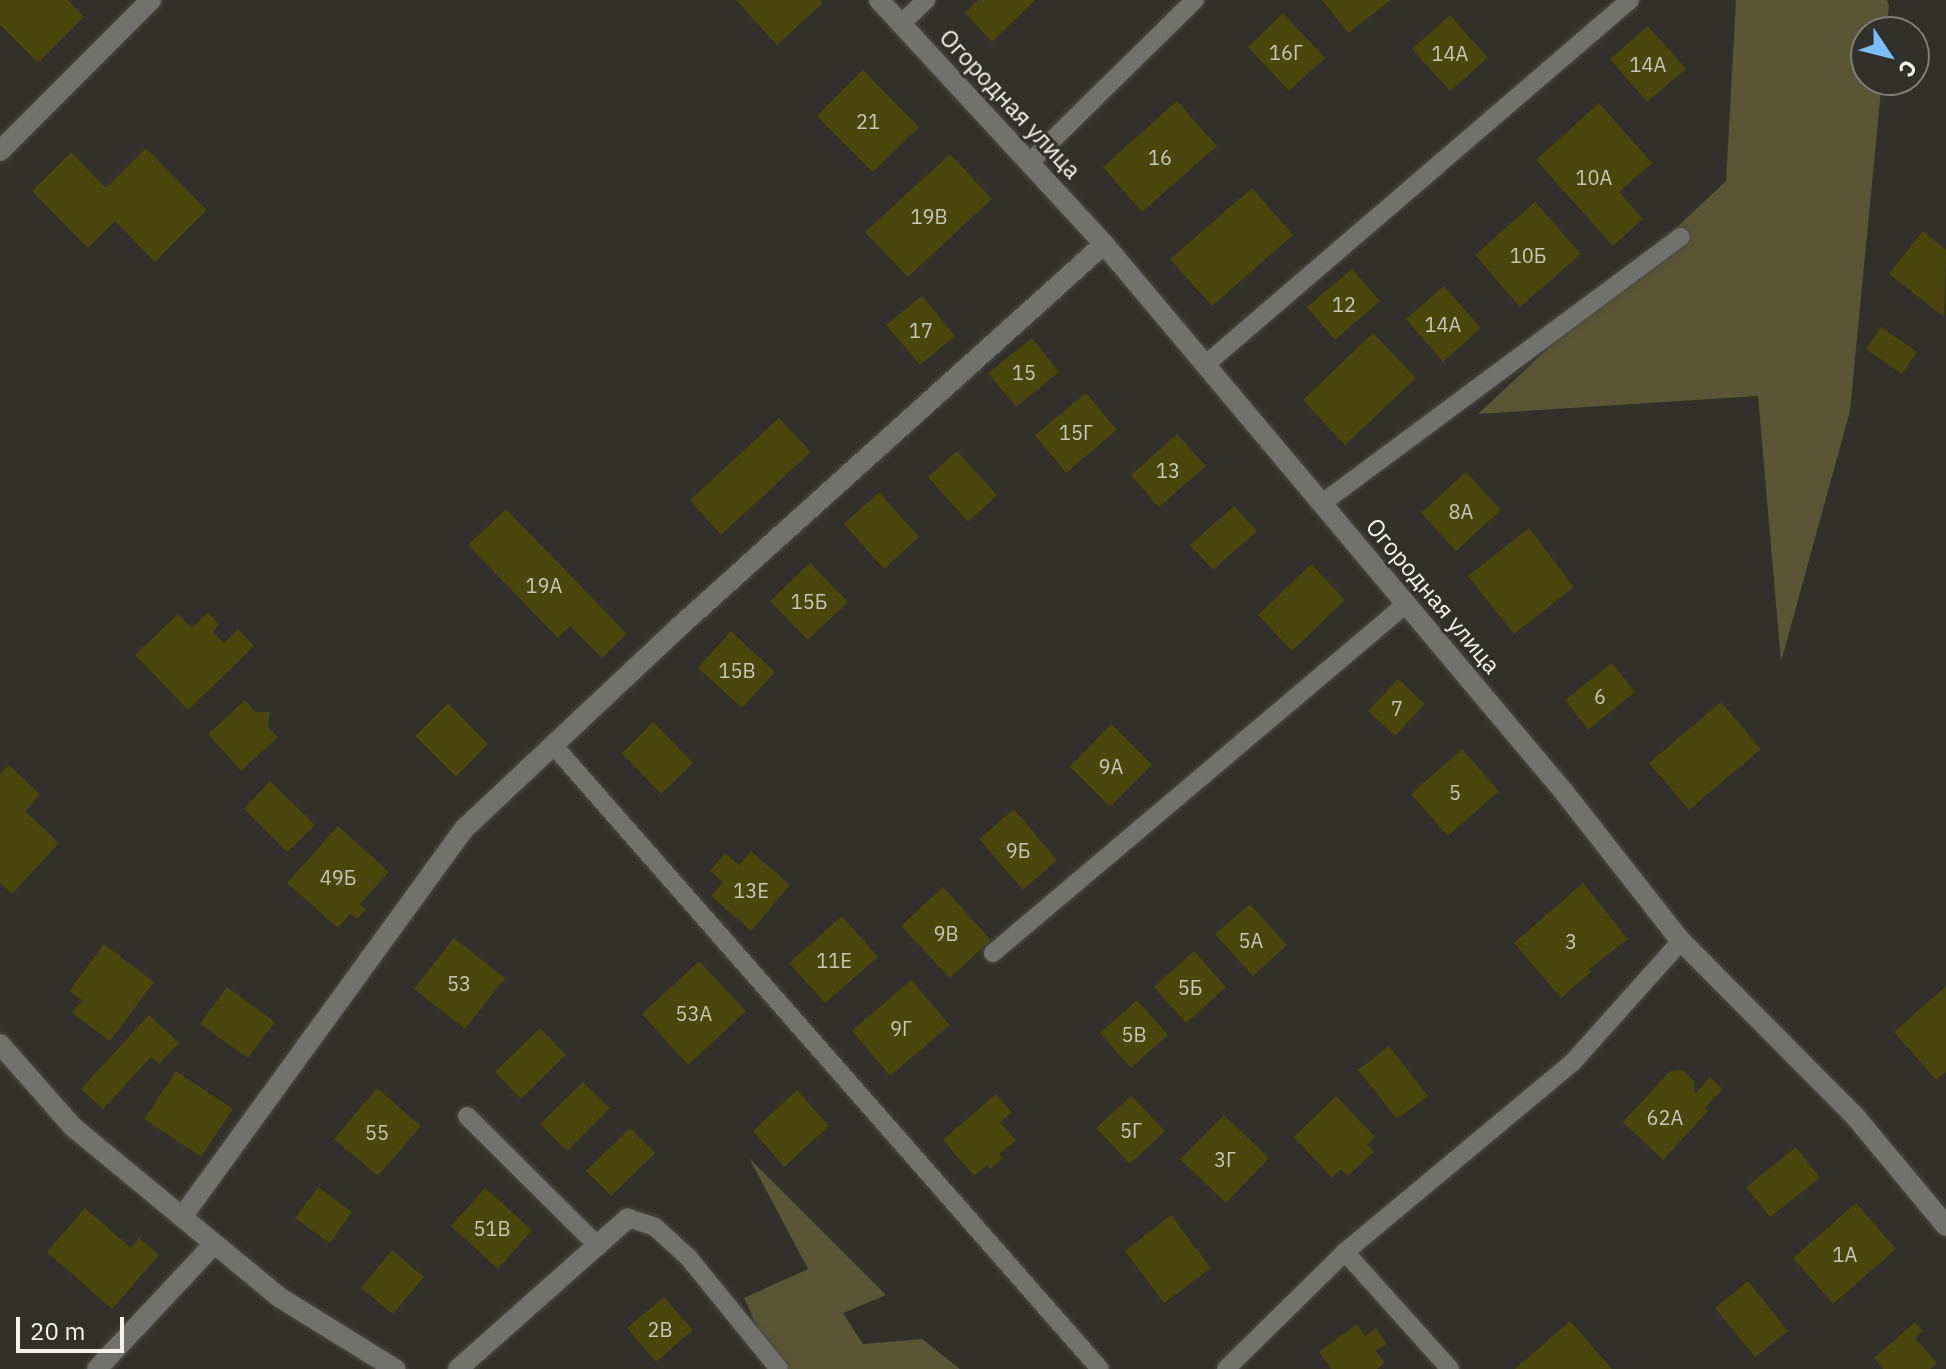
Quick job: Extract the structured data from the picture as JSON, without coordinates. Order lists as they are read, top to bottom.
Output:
{
  "streets": {
    "street": ["Огородная улица"]
  },
  "house_numbers": [
    "16Г",
    "14А",
    "14А",
    "21",
    "16",
    "10А",
    "19В",
    "10Б",
    "12",
    "14А",
    "17",
    "15",
    "15Г",
    "13",
    "8А",
    "19А",
    "15Б",
    "15В",
    "6",
    "7",
    "9А",
    "5",
    "9Б",
    "49Б",
    "13Е",
    "9В",
    "5А",
    "3",
    "11Е",
    "53",
    "5Б",
    "53А",
    "9Г",
    "5В",
    "62А",
    "5Г",
    "55",
    "3Г",
    "51В",
    "1А",
    "2В"
  ],
  "scale_bar": "20 m",
  "north": "bottom right"
}
